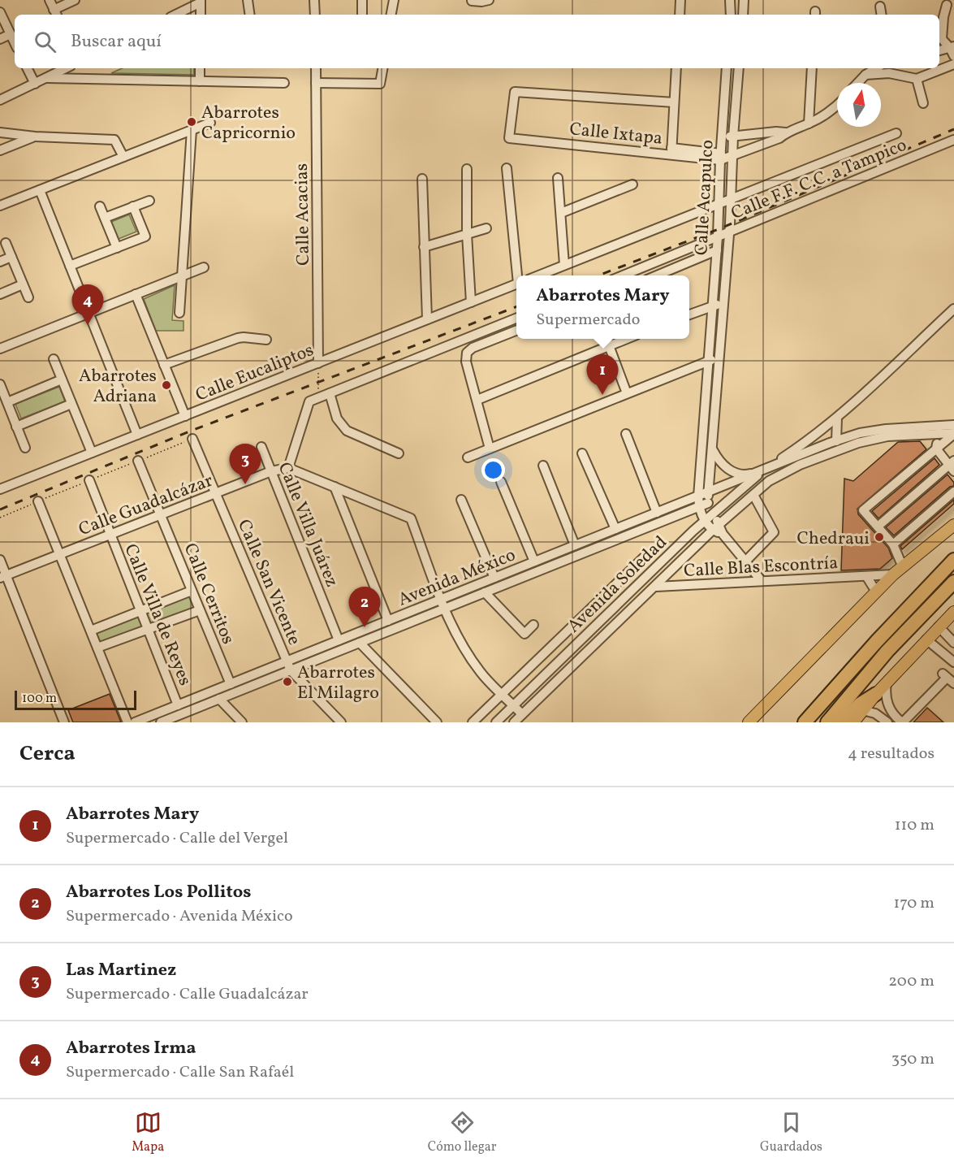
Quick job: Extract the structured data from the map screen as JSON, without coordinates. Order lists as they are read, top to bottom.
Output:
{
  "streets": {
    "street": [
      "Calle Ixtapa",
      "Calle F.F. C.C. a Tampico",
      "Calle Acapulco",
      "Calle Acacias",
      "Calle Eucaliptos",
      "Calle Guadalcázar",
      "Calle Villa Juárez",
      "Calle Blas Escontría",
      "Avenida México",
      "Calle San Vicente",
      "Avenida Soledad",
      "Calle Cerritos",
      "Calle Villa de Reyes"
    ]
  },
  "crossings": [
    ["Calle Ixtapa", "Calle Acapulco"],
    ["Calle F.F. C.C. a Tampico", "Calle Acapulco"],
    ["Calle Acapulco", "Avenida México"],
    ["Calle Acapulco", "Avenida Soledad"],
    ["Calle Acacias", "Calle Eucaliptos"],
    ["Calle Guadalcázar", "Calle Villa Juárez"],
    ["Calle Guadalcázar", "Calle San Vicente"],
    ["Calle Guadalcázar", "Calle Cerritos"],
    ["Calle Guadalcázar", "Calle Villa de Reyes"],
    ["Calle Villa Juárez", "Avenida México"],
    ["Calle Blas Escontría", "Avenida Soledad"],
    ["Avenida México", "Calle San Vicente"],
    ["Avenida México", "Avenida Soledad"],
    ["Avenida México", "Calle Cerritos"],
    ["Avenida México", "Calle Villa de Reyes"]
  ],
  "places": [
    "Abarrotes Capricornio",
    "Abarrotes Adriana",
    "Chedraui",
    "Abarrotes El Milagro"
  ],
  "scale_bar": "100 m",
  "north": "top",
  "page": {
    "search": "Buscar aquí",
    "popup": ["Abarrotes Mary", "Supermercado"],
    "pins": [
      "4",
      "1",
      "3",
      "2"
    ],
    "scale": "100 m",
    "heading": ["Cerca", "4 resultados"],
    "list": [
      {
        "mark": "1",
        "name": "Abarrotes Mary",
        "note": "Supermercado · Calle del Vergel",
        "value": "110 m"
      },
      {
        "mark": "2",
        "name": "Abarrotes Los Pollitos",
        "note": "Supermercado · Avenida México",
        "value": "170 m"
      },
      {
        "mark": "3",
        "name": "Las Martinez",
        "note": "Supermercado · Calle Guadalcázar",
        "value": "200 m"
      },
      {
        "mark": "4",
        "name": "Abarrotes Irma",
        "note": "Supermercado · Calle San Rafaél",
        "value": "350 m"
      }
    ],
    "nav": ["Mapa", "Cómo llegar", "Guardados"]
  }
}
